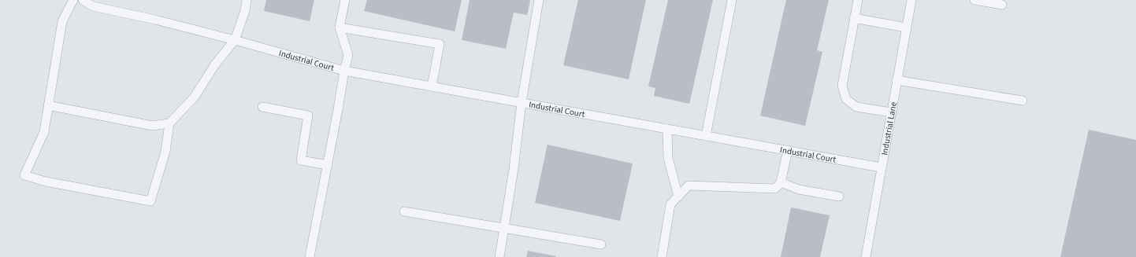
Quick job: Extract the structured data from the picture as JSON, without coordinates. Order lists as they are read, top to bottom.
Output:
{
  "streets": {
    "lane": ["Industrial Court", "Industrial Lane"]
  },
  "crossings": [
    ["Industrial Court", "Industrial Lane"]
  ]
}
